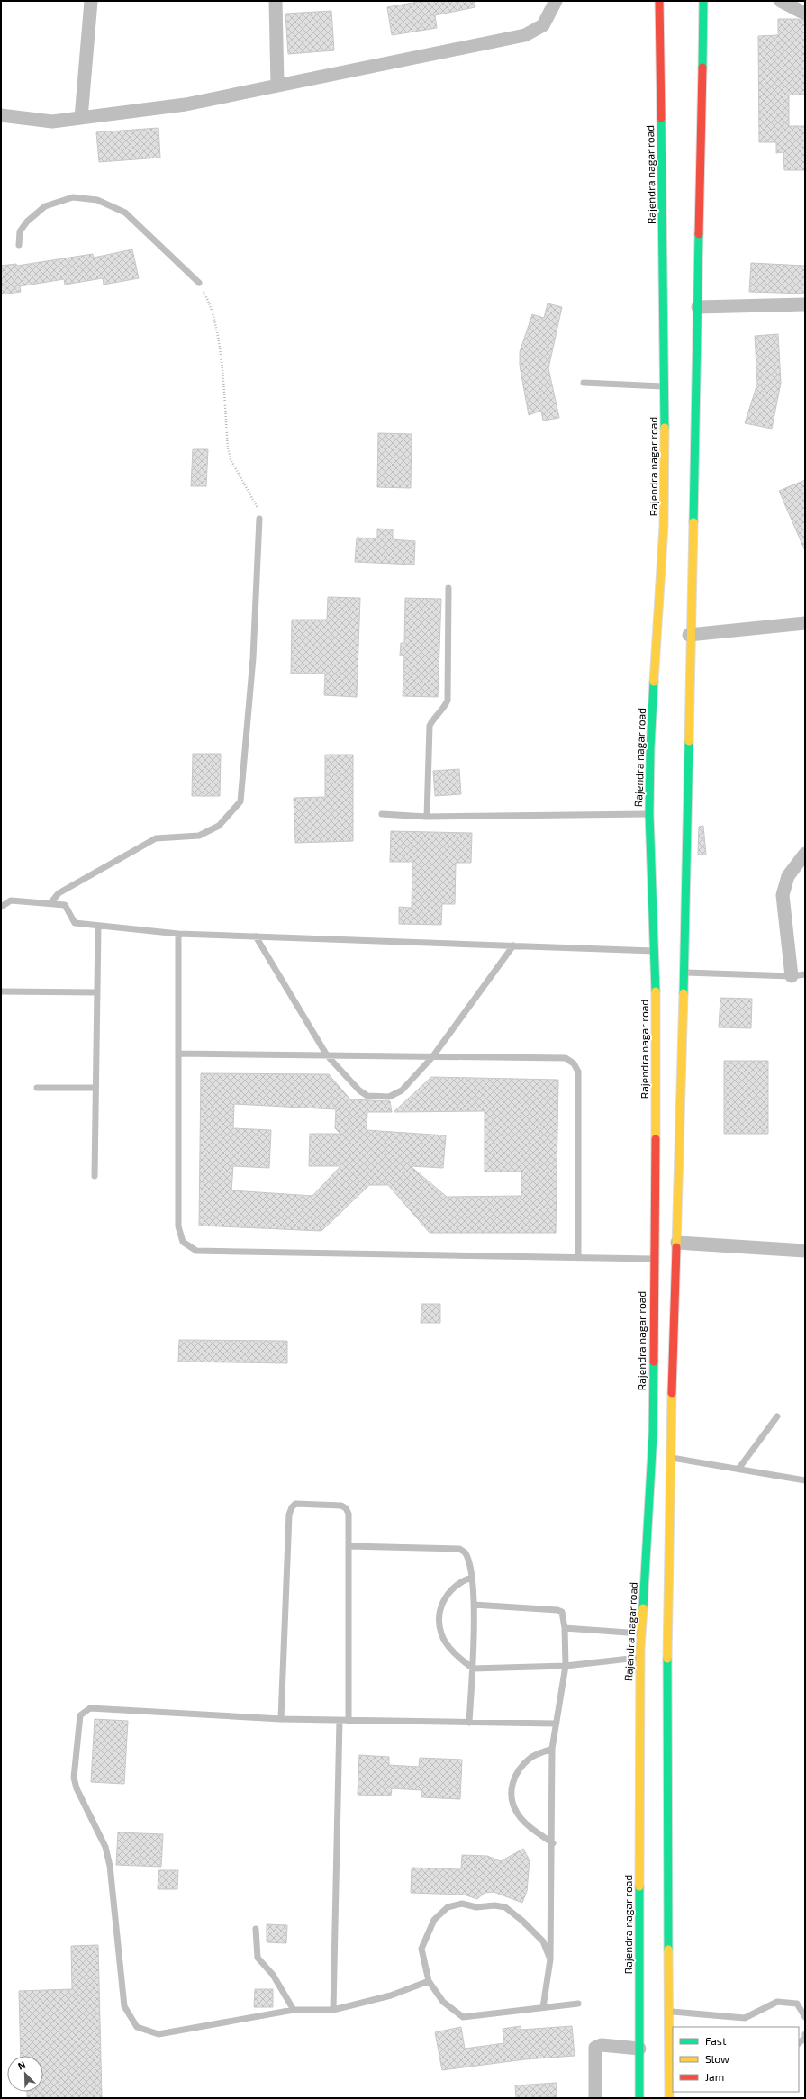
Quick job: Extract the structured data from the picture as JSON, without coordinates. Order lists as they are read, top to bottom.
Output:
{
  "streets": {
    "main road": ["Rajendra nagar road"]
  },
  "legend": ["Fast", "Slow", "Jam"],
  "north": "top left"
}
